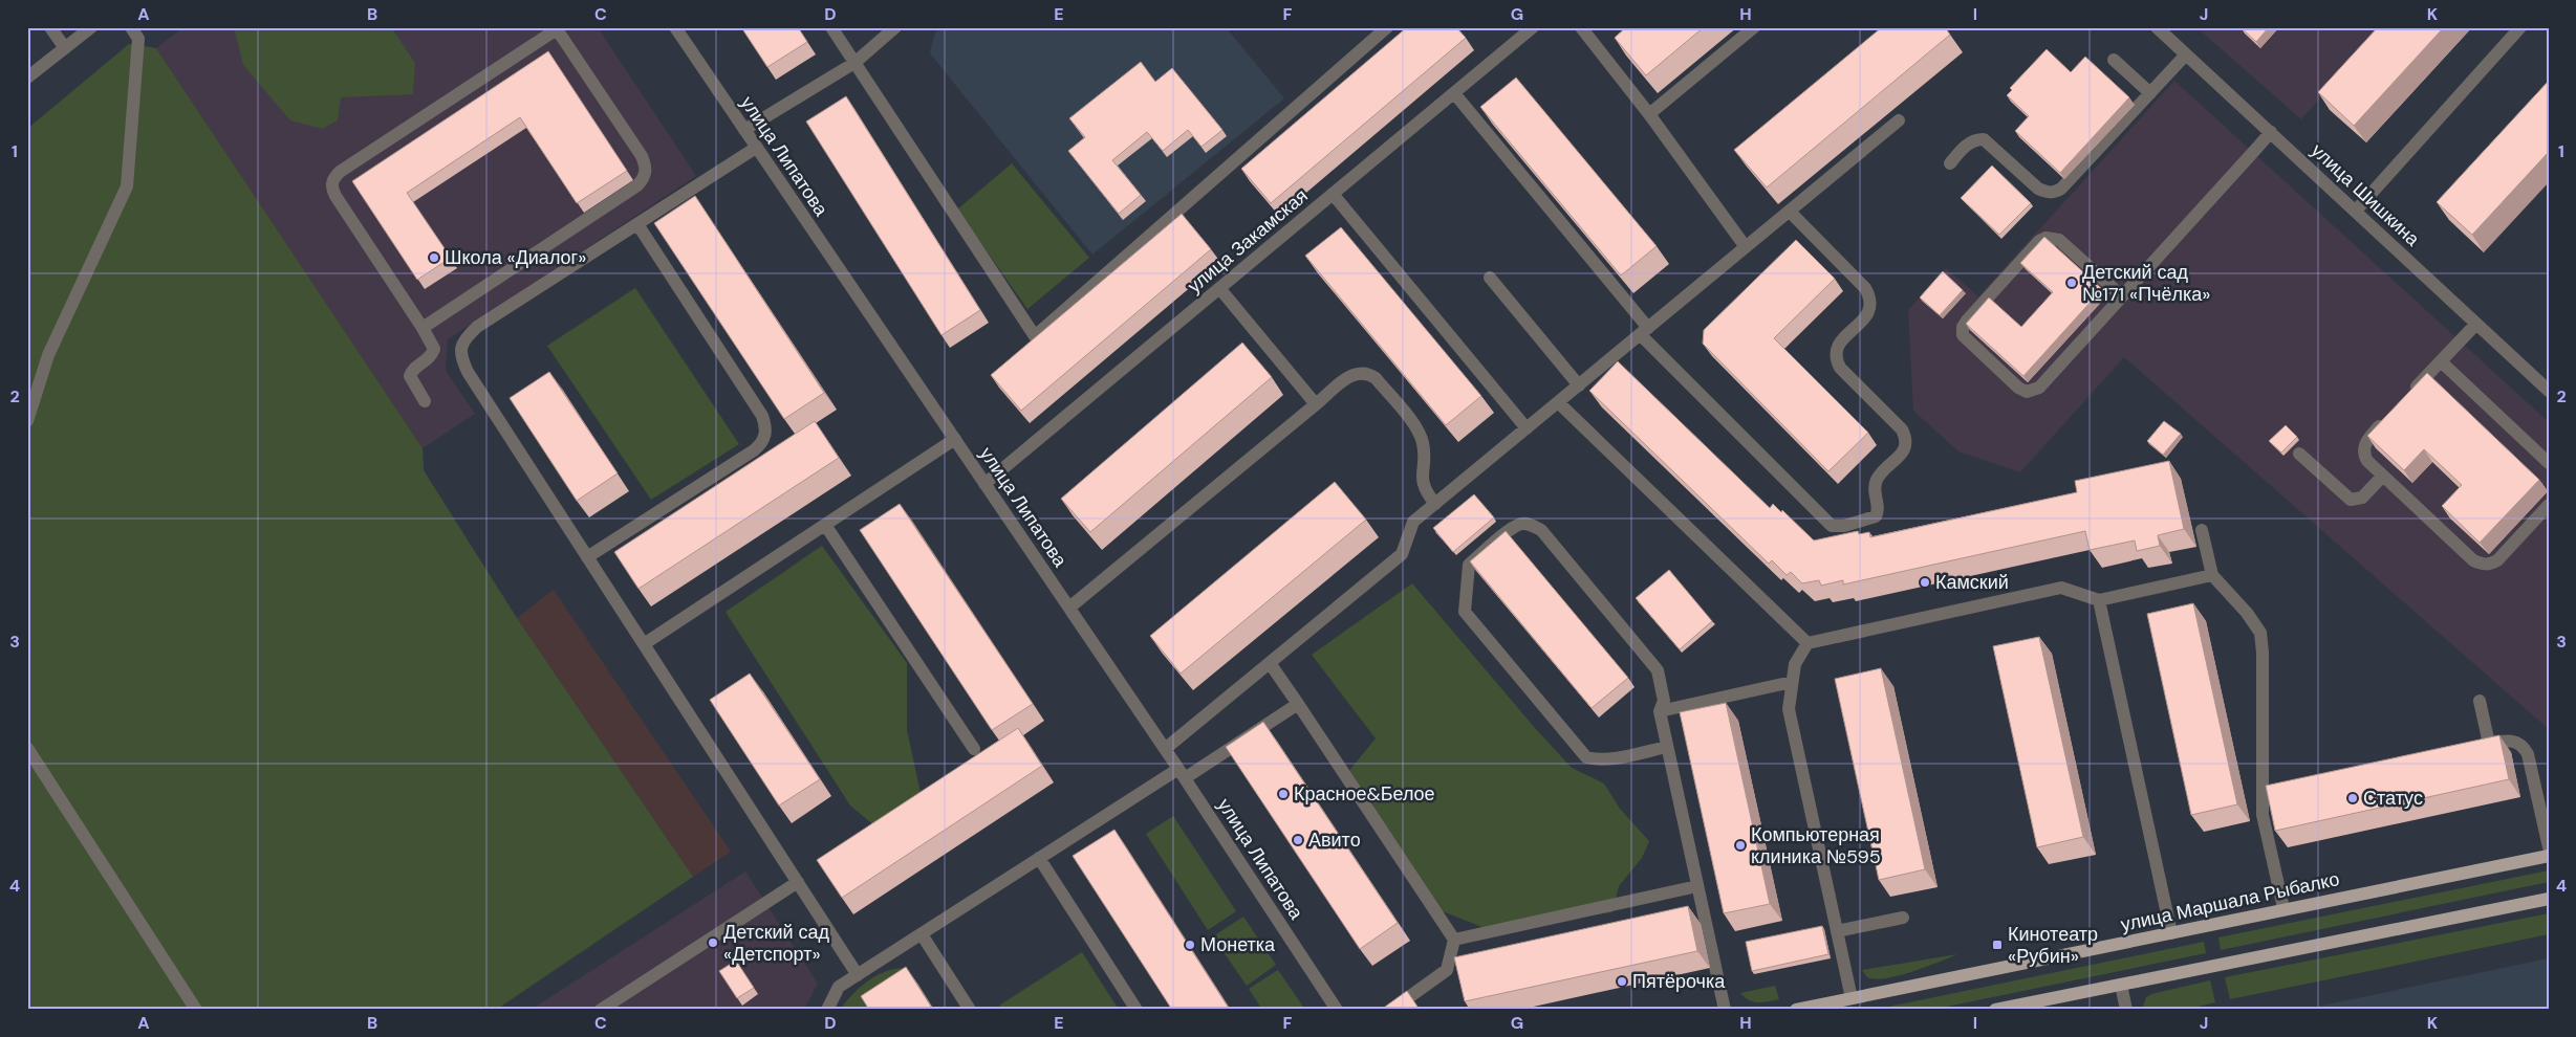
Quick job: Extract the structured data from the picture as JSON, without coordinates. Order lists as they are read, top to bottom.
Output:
{
  "streets": {
    "main road": ["улица Маршала Рыбалко"],
    "street": ["улица Липатова", "улица Шишкина", "улица Закамская"]
  },
  "crossings": [
    ["улица Липатова", "улица Закамская"]
  ],
  "places": {
    "other": [
      "Школа «Диалог»",
      "Детский сад №171 «Пчёлка»",
      "Камский",
      "Красное&Белое",
      "Статус",
      "Авито",
      "Компьютерная клиника №595",
      "Детский сад «Детспорт»",
      "Монетка",
      "Пятёрочка"
    ],
    "transit": ["Кинотеатр «Рубин»"]
  },
  "grid": {
    "columns": [
      "A",
      "B",
      "C",
      "D",
      "E",
      "F",
      "G",
      "H",
      "I",
      "J",
      "K"
    ],
    "rows": [
      "1",
      "2",
      "3",
      "4"
    ]
  }
}
